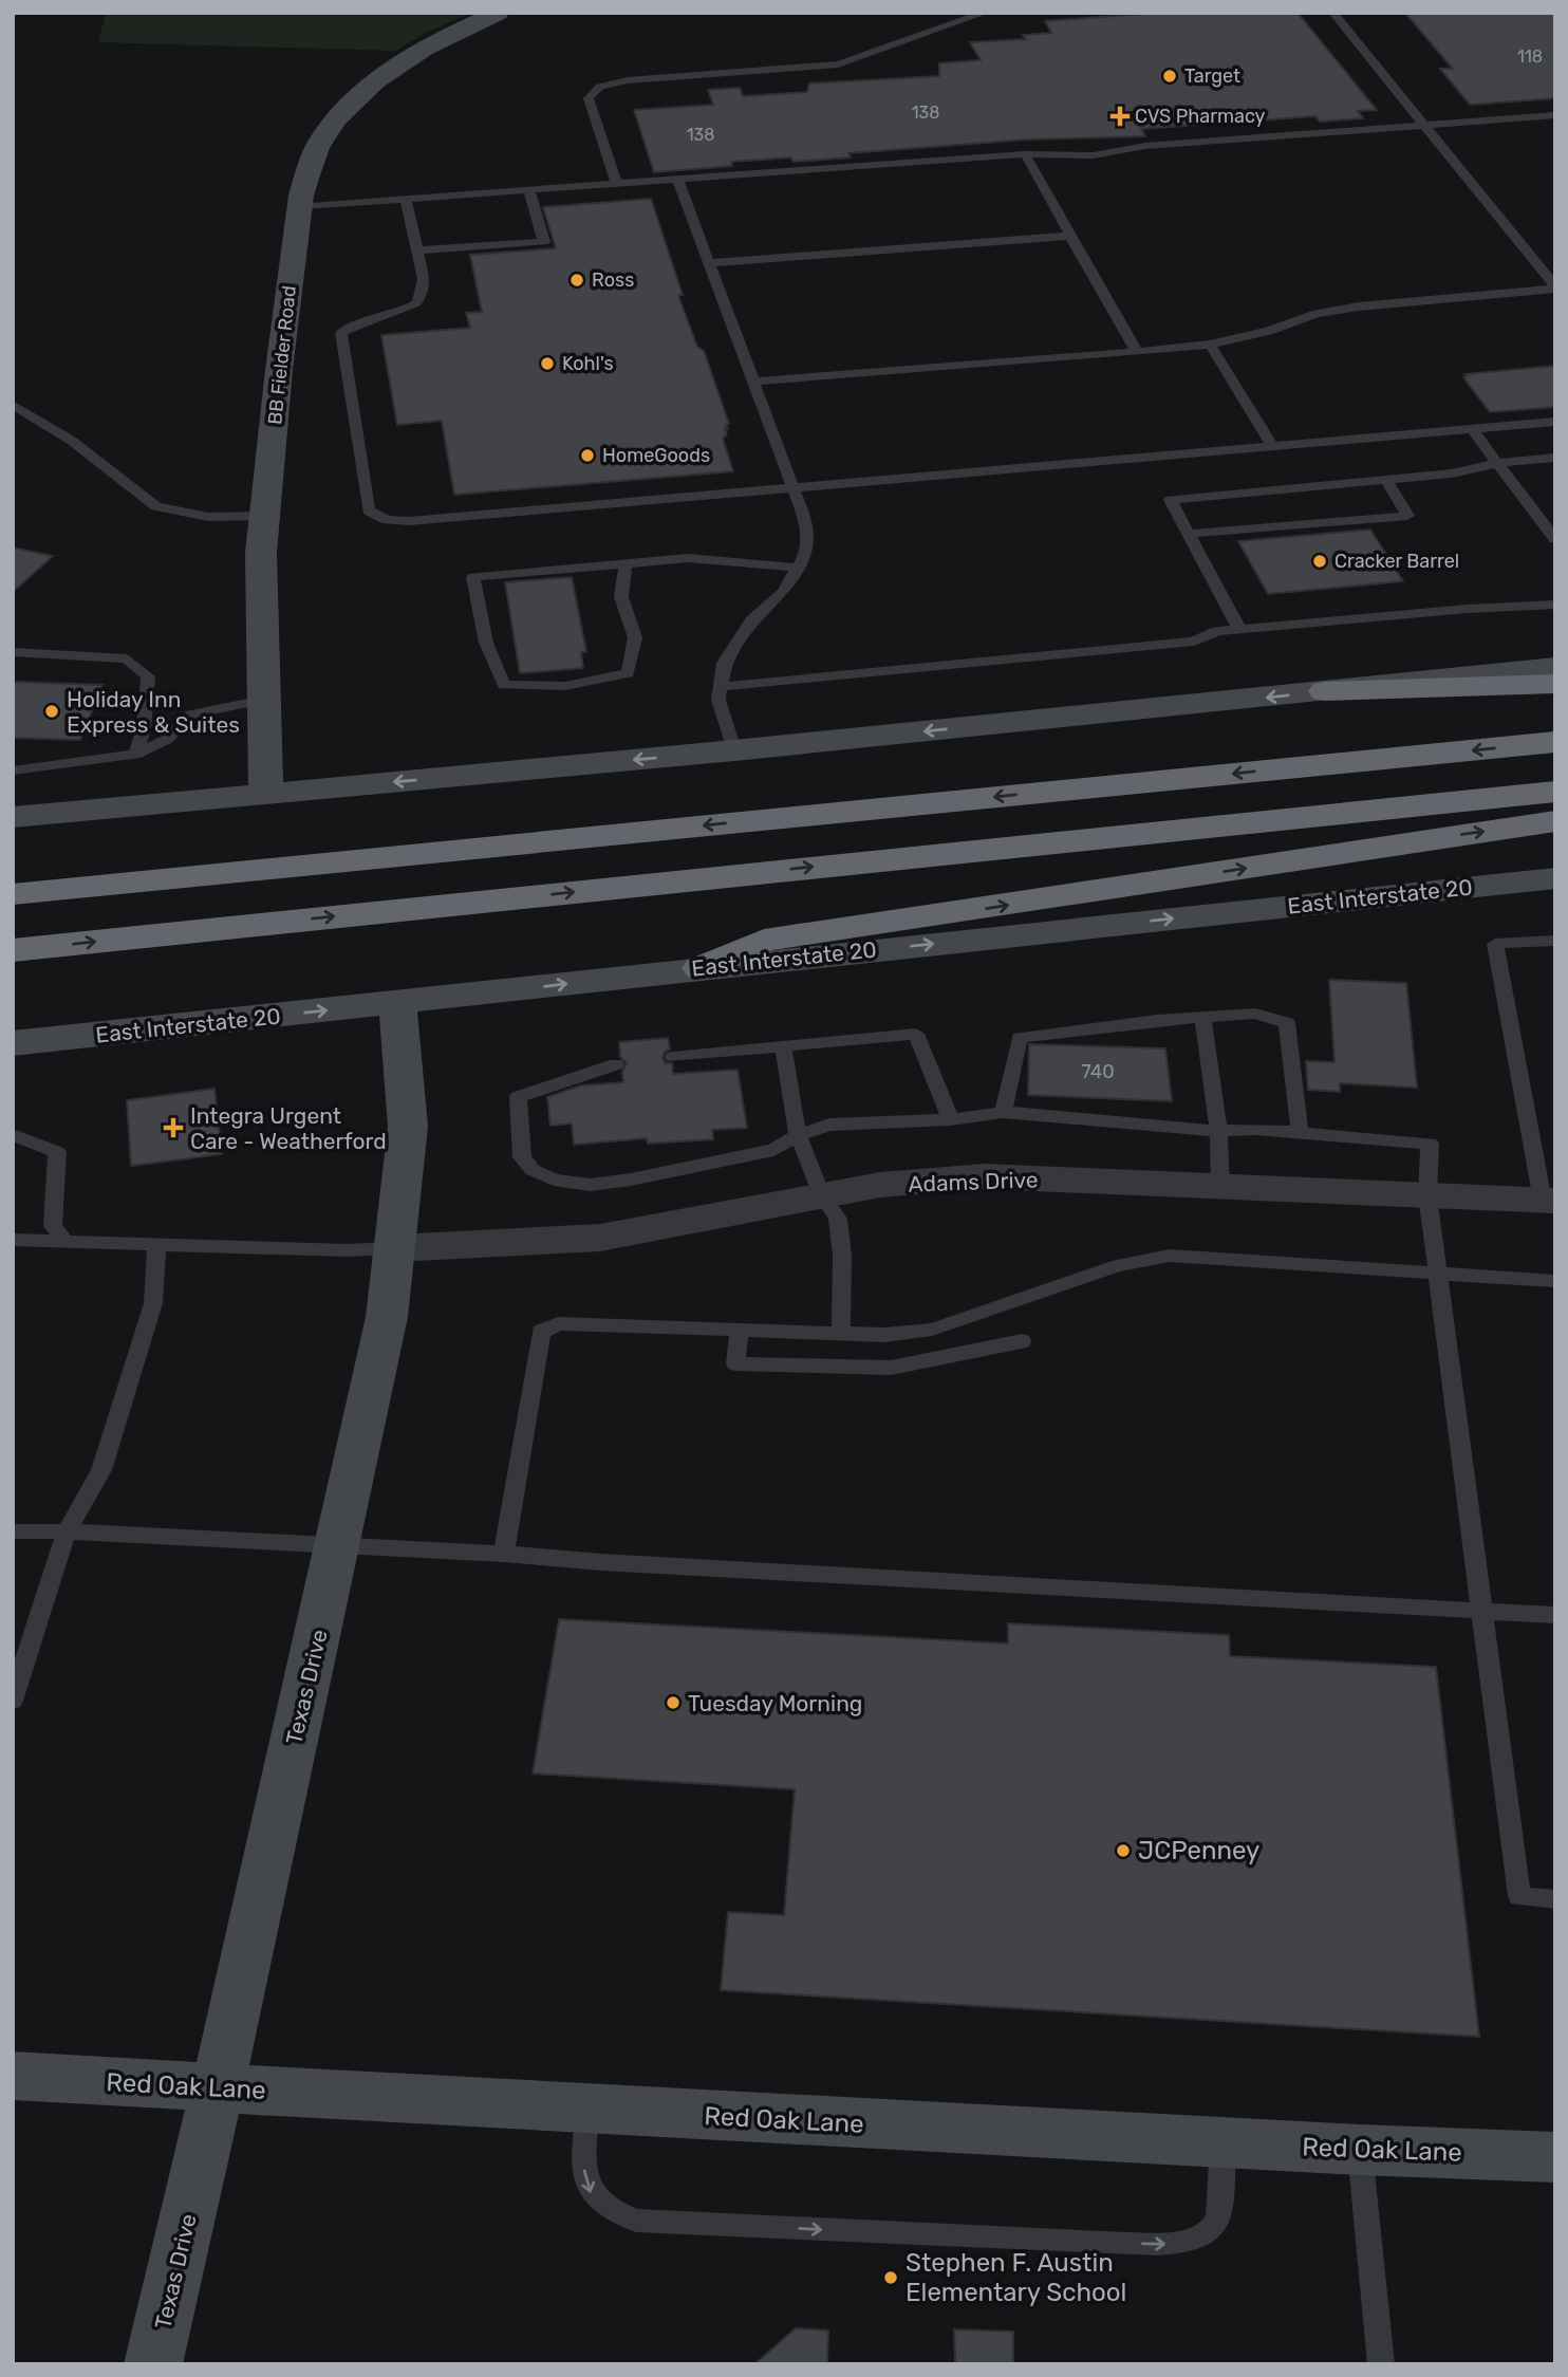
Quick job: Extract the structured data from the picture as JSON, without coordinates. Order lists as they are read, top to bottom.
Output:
{
  "streets": {
    "street": [
      "BB Fielder Road",
      "East Interstate 20",
      "Adams Drive",
      "Texas Drive",
      "Red Oak Lane"
    ]
  },
  "crossings": [
    ["East Interstate 20", "Texas Drive"],
    ["Adams Drive", "Texas Drive"],
    ["Texas Drive", "Red Oak Lane"]
  ],
  "places": {
    "other": [
      "Target",
      "Ross",
      "Kohl's",
      "HomeGoods",
      "Cracker Barrel",
      "Holiday Inn Express & Suites",
      "Tuesday Morning",
      "JCPenney",
      "Stephen F. Austin Elementary School"
    ],
    "health": ["CVS Pharmacy", "Integra Urgent Care - Weatherford"]
  },
  "house_numbers": [
    "118",
    "138",
    "138",
    "740"
  ]
}
